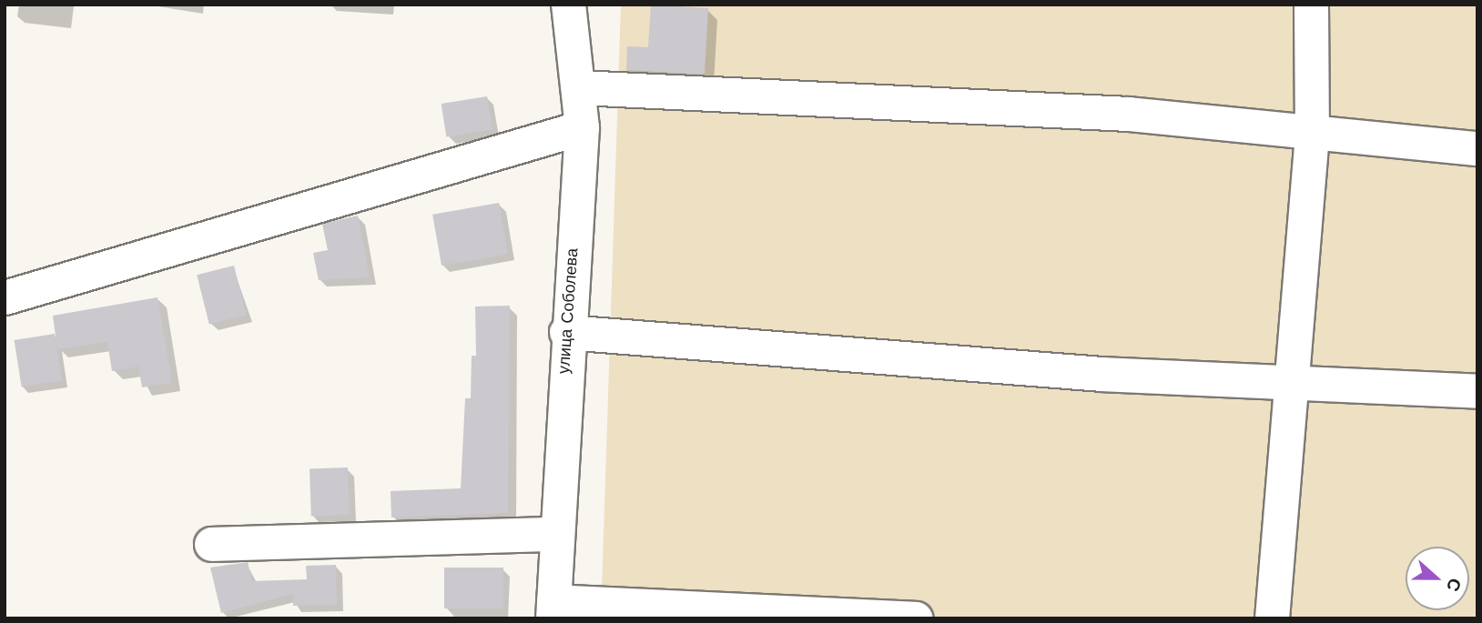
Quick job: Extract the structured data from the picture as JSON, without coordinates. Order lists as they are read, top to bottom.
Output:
{
  "streets": {
    "street": ["улица Соболева"]
  },
  "north": "right"
}
